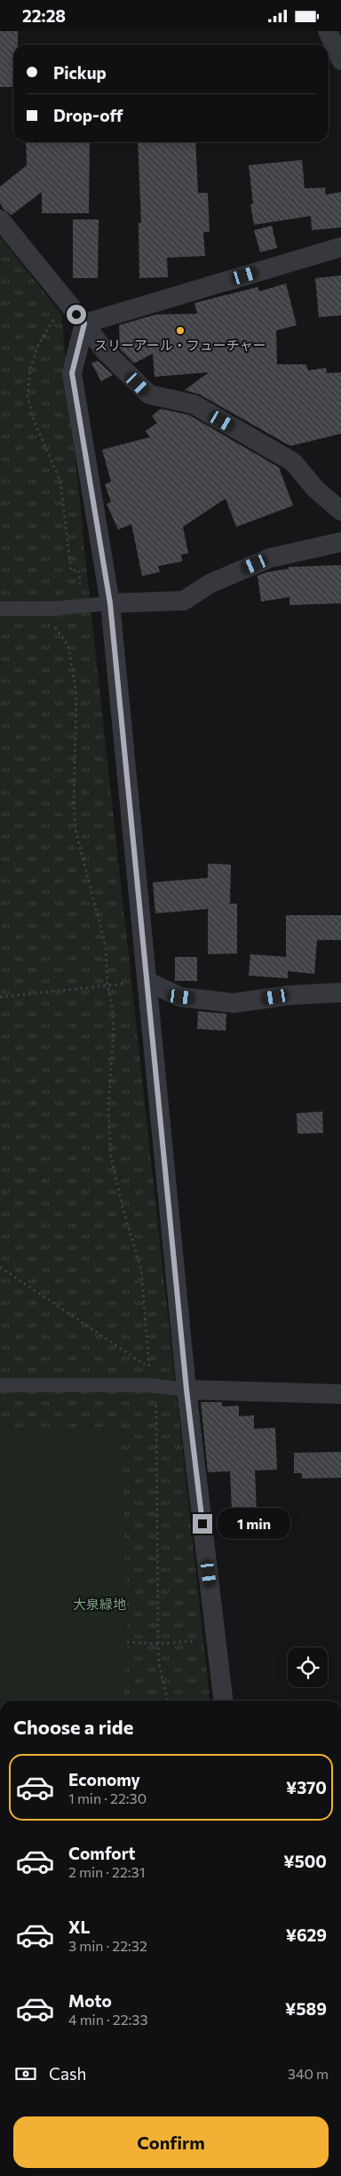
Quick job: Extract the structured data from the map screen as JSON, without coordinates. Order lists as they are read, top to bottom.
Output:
{
  "parks": ["大泉緑地"],
  "places": ["スリーアール・フューチャー"],
  "page": {
    "status": "22:28",
    "banner": ["Pickup", "Drop-off"],
    "bubble": "1 min",
    "heading": "Choose a ride",
    "list": [
      {
        "name": "Economy",
        "note": "1 min · 22:30",
        "value": "¥370"
      },
      {
        "name": "Comfort",
        "note": "2 min · 22:31",
        "value": "¥500"
      },
      {
        "name": "XL",
        "note": "3 min · 22:32",
        "value": "¥629"
      },
      {
        "name": "Moto",
        "note": "4 min · 22:33",
        "value": "¥589"
      }
    ],
    "pay": ["Cash", "340 m"],
    "buttons": "Confirm"
  }
}
